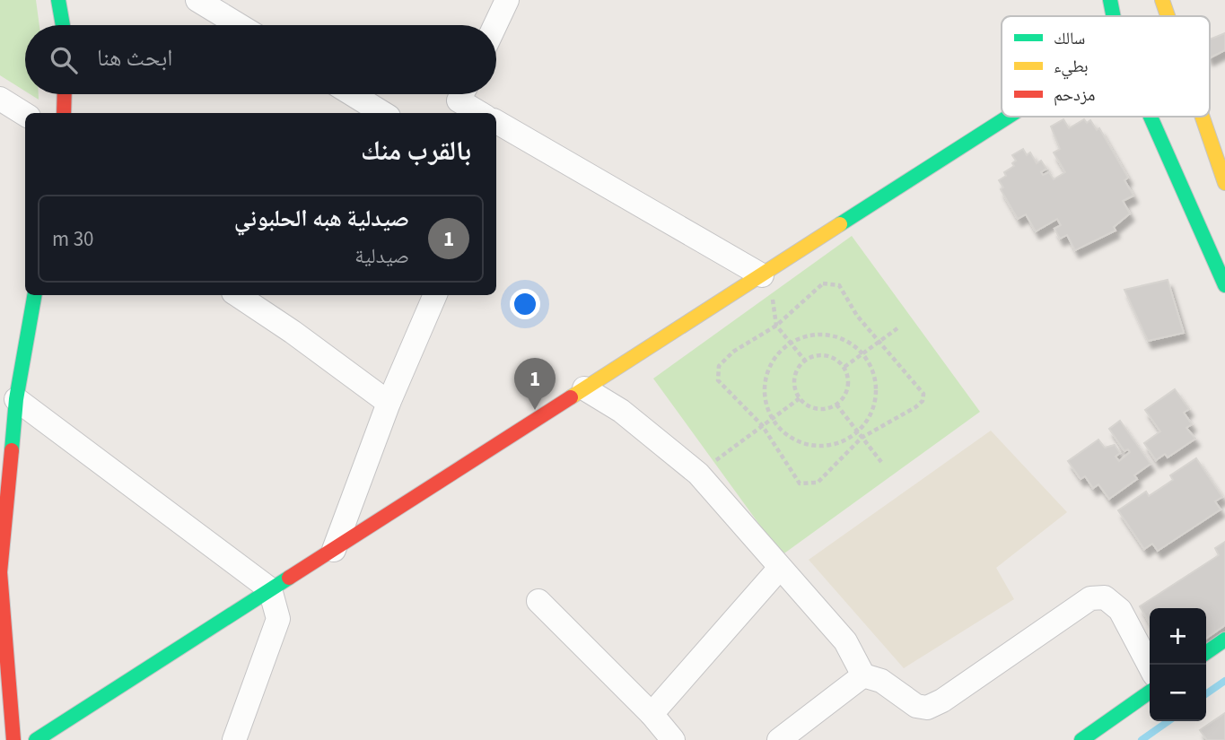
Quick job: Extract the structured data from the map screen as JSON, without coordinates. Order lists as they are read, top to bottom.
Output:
{
  "legend": ["سالك", "بطيء", "مزدحم"],
  "page": {
    "search": "ابحث هنا",
    "heading": "بالقرب منك",
    "list": [
      {
        "mark": "1",
        "name": "صيدلية هبه الحلبوني",
        "note": "صيدلية",
        "value": "30 m"
      }
    ],
    "pins": "1",
    "map_buttons": ["+", "−"]
  }
}
